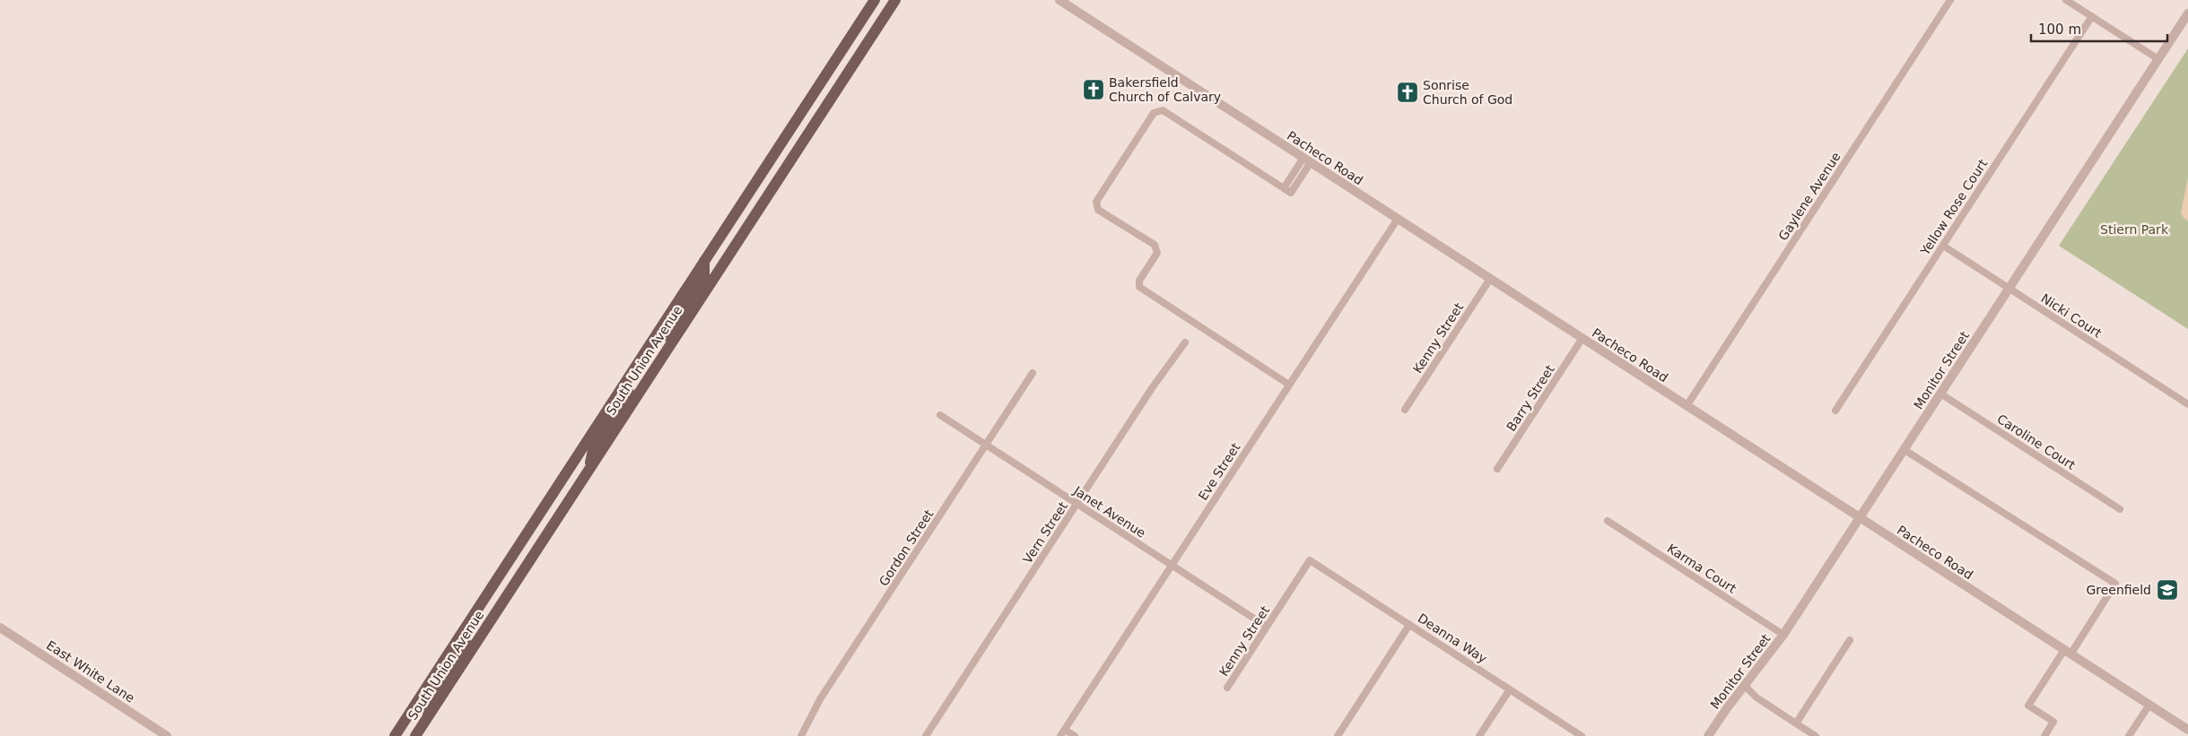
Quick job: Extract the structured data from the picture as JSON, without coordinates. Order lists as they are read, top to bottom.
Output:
{
  "streets": {
    "main road": ["South Union Avenue"],
    "street": [
      "Pacheco Road",
      "Gaylene Avenue",
      "Yellow Rose Court",
      "Nicki Court",
      "Kenny Street",
      "Monitor Street",
      "Barry Street",
      "Caroline Court",
      "Eve Street",
      "Janet Avenue",
      "Vern Street",
      "Gordon Street",
      "Karma Court",
      "Deanna Way",
      "East White Lane"
    ]
  },
  "crossings": [
    ["Pacheco Road", "Gaylene Avenue"],
    ["Pacheco Road", "Kenny Street"],
    ["Pacheco Road", "Monitor Street"],
    ["Pacheco Road", "Barry Street"],
    ["Pacheco Road", "Eve Street"],
    ["Yellow Rose Court", "Nicki Court"],
    ["Nicki Court", "Monitor Street"],
    ["Kenny Street", "Janet Avenue"],
    ["Kenny Street", "Deanna Way"],
    ["Monitor Street", "Caroline Court"],
    ["Monitor Street", "Karma Court"],
    ["Eve Street", "Janet Avenue"],
    ["Janet Avenue", "Vern Street"],
    ["Janet Avenue", "Gordon Street"]
  ],
  "parks": ["Stiern Park"],
  "places": {
    "church": ["Bakersfield Church of Calvary", "Sonrise Church of God"],
    "school or university": ["Greenfield"]
  },
  "scale_bar": "100 m"
}
